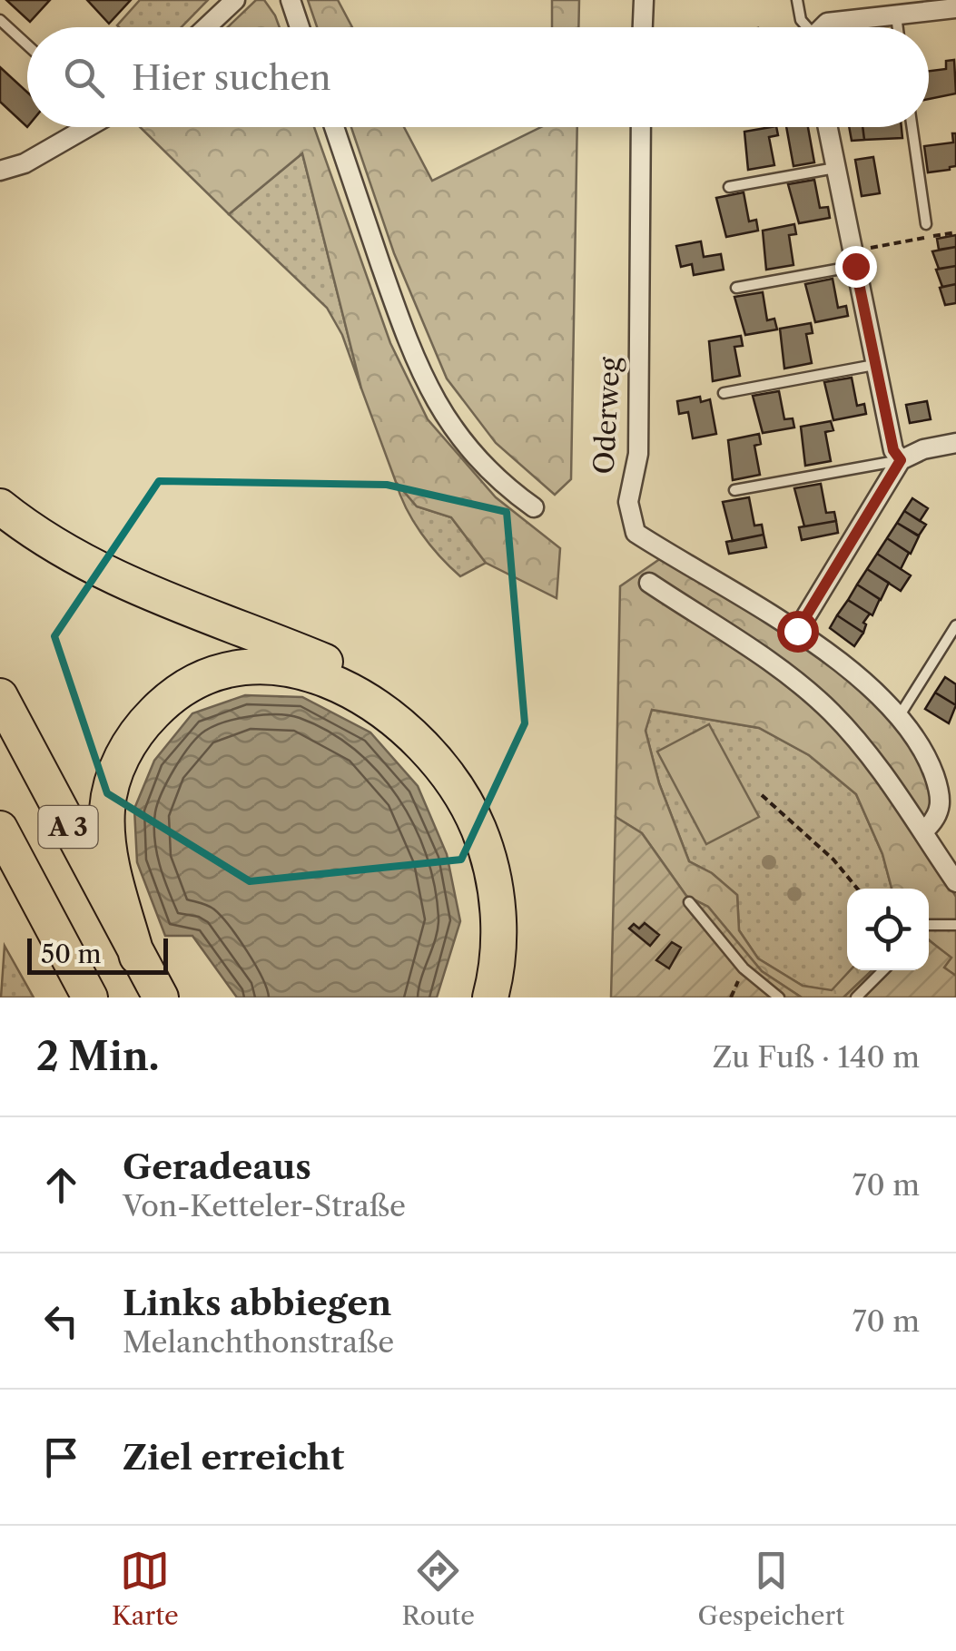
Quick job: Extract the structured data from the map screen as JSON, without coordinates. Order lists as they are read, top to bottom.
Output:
{
  "streets": {
    "highway": ["A 3"],
    "street": ["Oderweg"]
  },
  "scale_bar": "50 m",
  "page": {
    "search": "Hier suchen",
    "scale": "50 m",
    "heading": ["2 Min.", "Zu Fuß · 140 m"],
    "list": [
      ["Geradeaus", "Von-Ketteler-Straße", "70 m"],
      ["Links abbiegen", "Melanchthonstraße", "70 m"],
      "Ziel erreicht"
    ],
    "nav": ["Karte", "Route", "Gespeichert"]
  }
}
